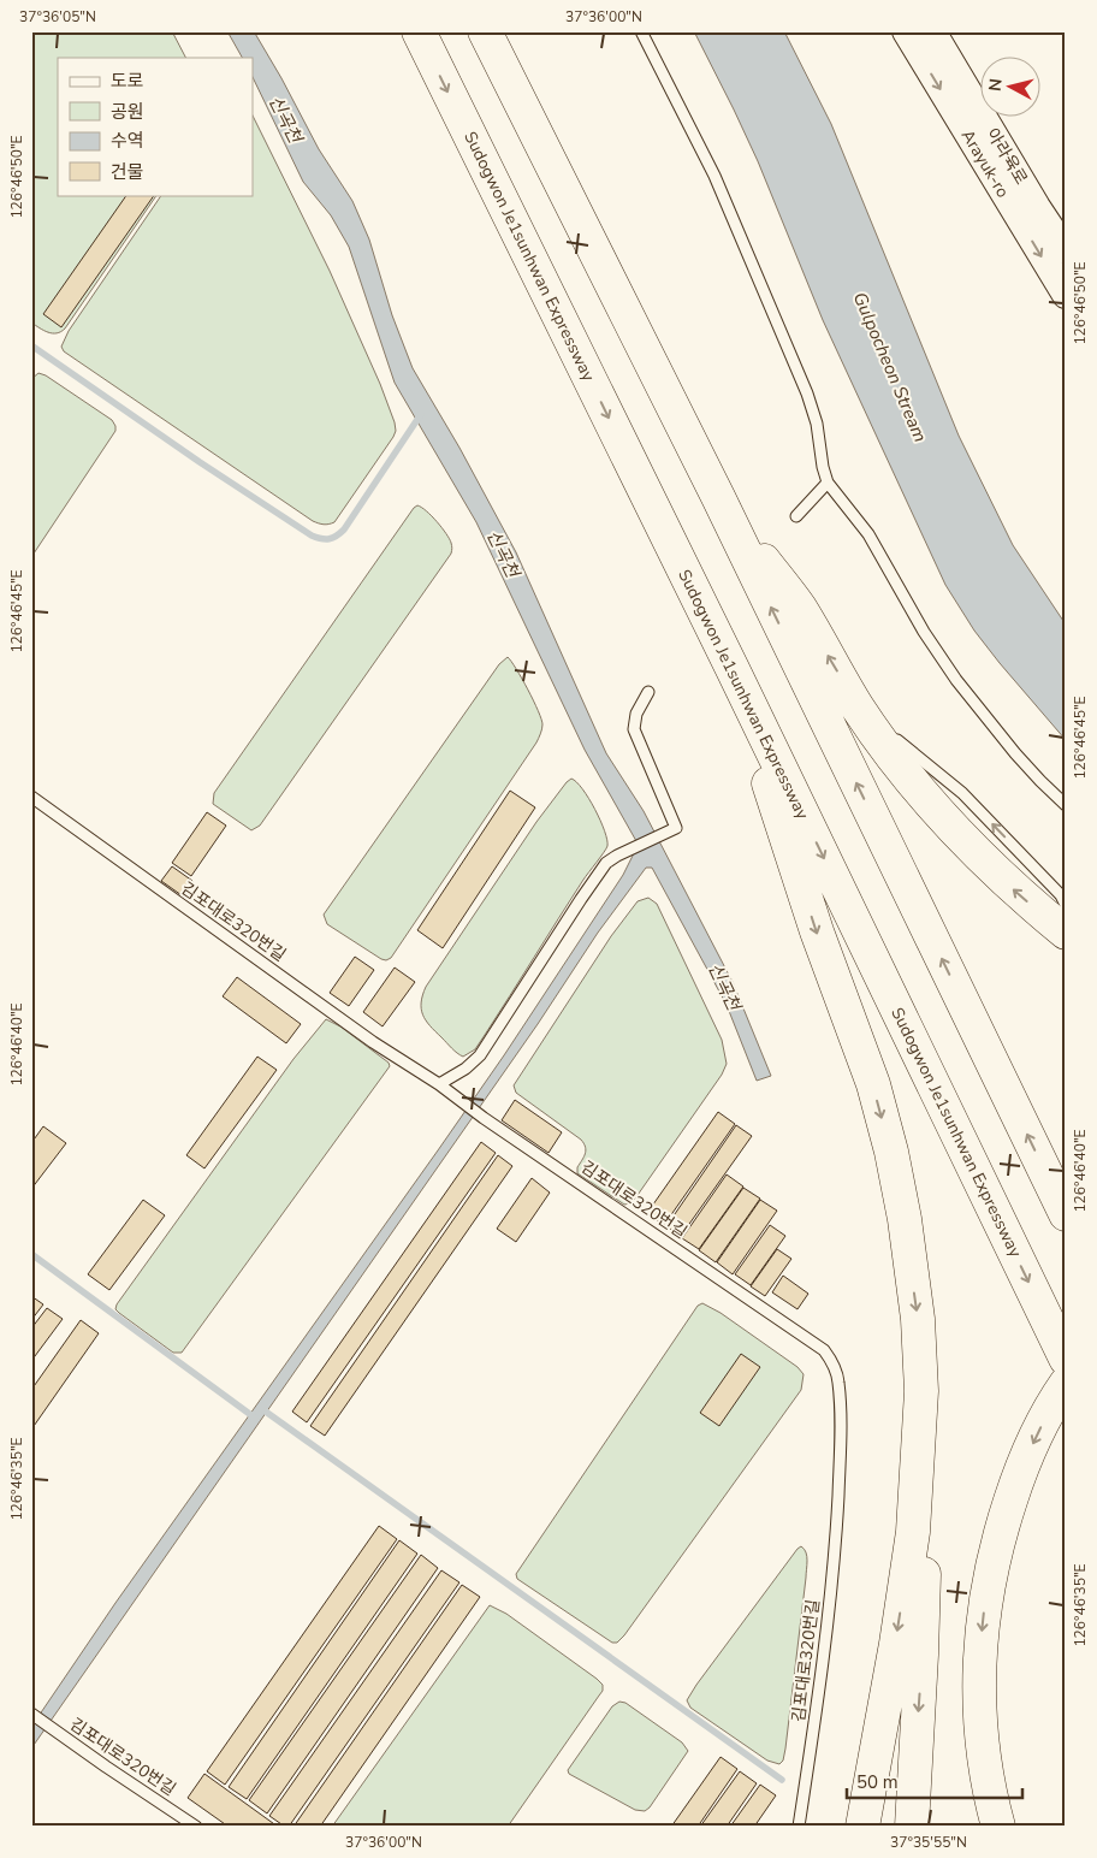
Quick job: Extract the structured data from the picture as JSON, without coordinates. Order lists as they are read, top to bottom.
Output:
{
  "streets": {
    "highway": ["Sudogwon Je1sunhwan Expressway"],
    "street": ["아라육로", "Arayuk-ro"],
    "lane": ["김포대로320번길"]
  },
  "one_way": ["Arayuk-ro"],
  "water": ["신곡천", "Gulpocheon Stream"],
  "legend": [
    "도로",
    "공원",
    "수역",
    "건물"
  ],
  "scale_bar": "50 m",
  "north": "left",
  "coordinates": [
    "37°36'05\"N",
    "37°36'00\"N",
    "126°46'50\"E",
    "126°46'45\"E",
    "126°46'40\"E",
    "126°46'35\"E",
    "37°35'55\"N"
  ]
}
